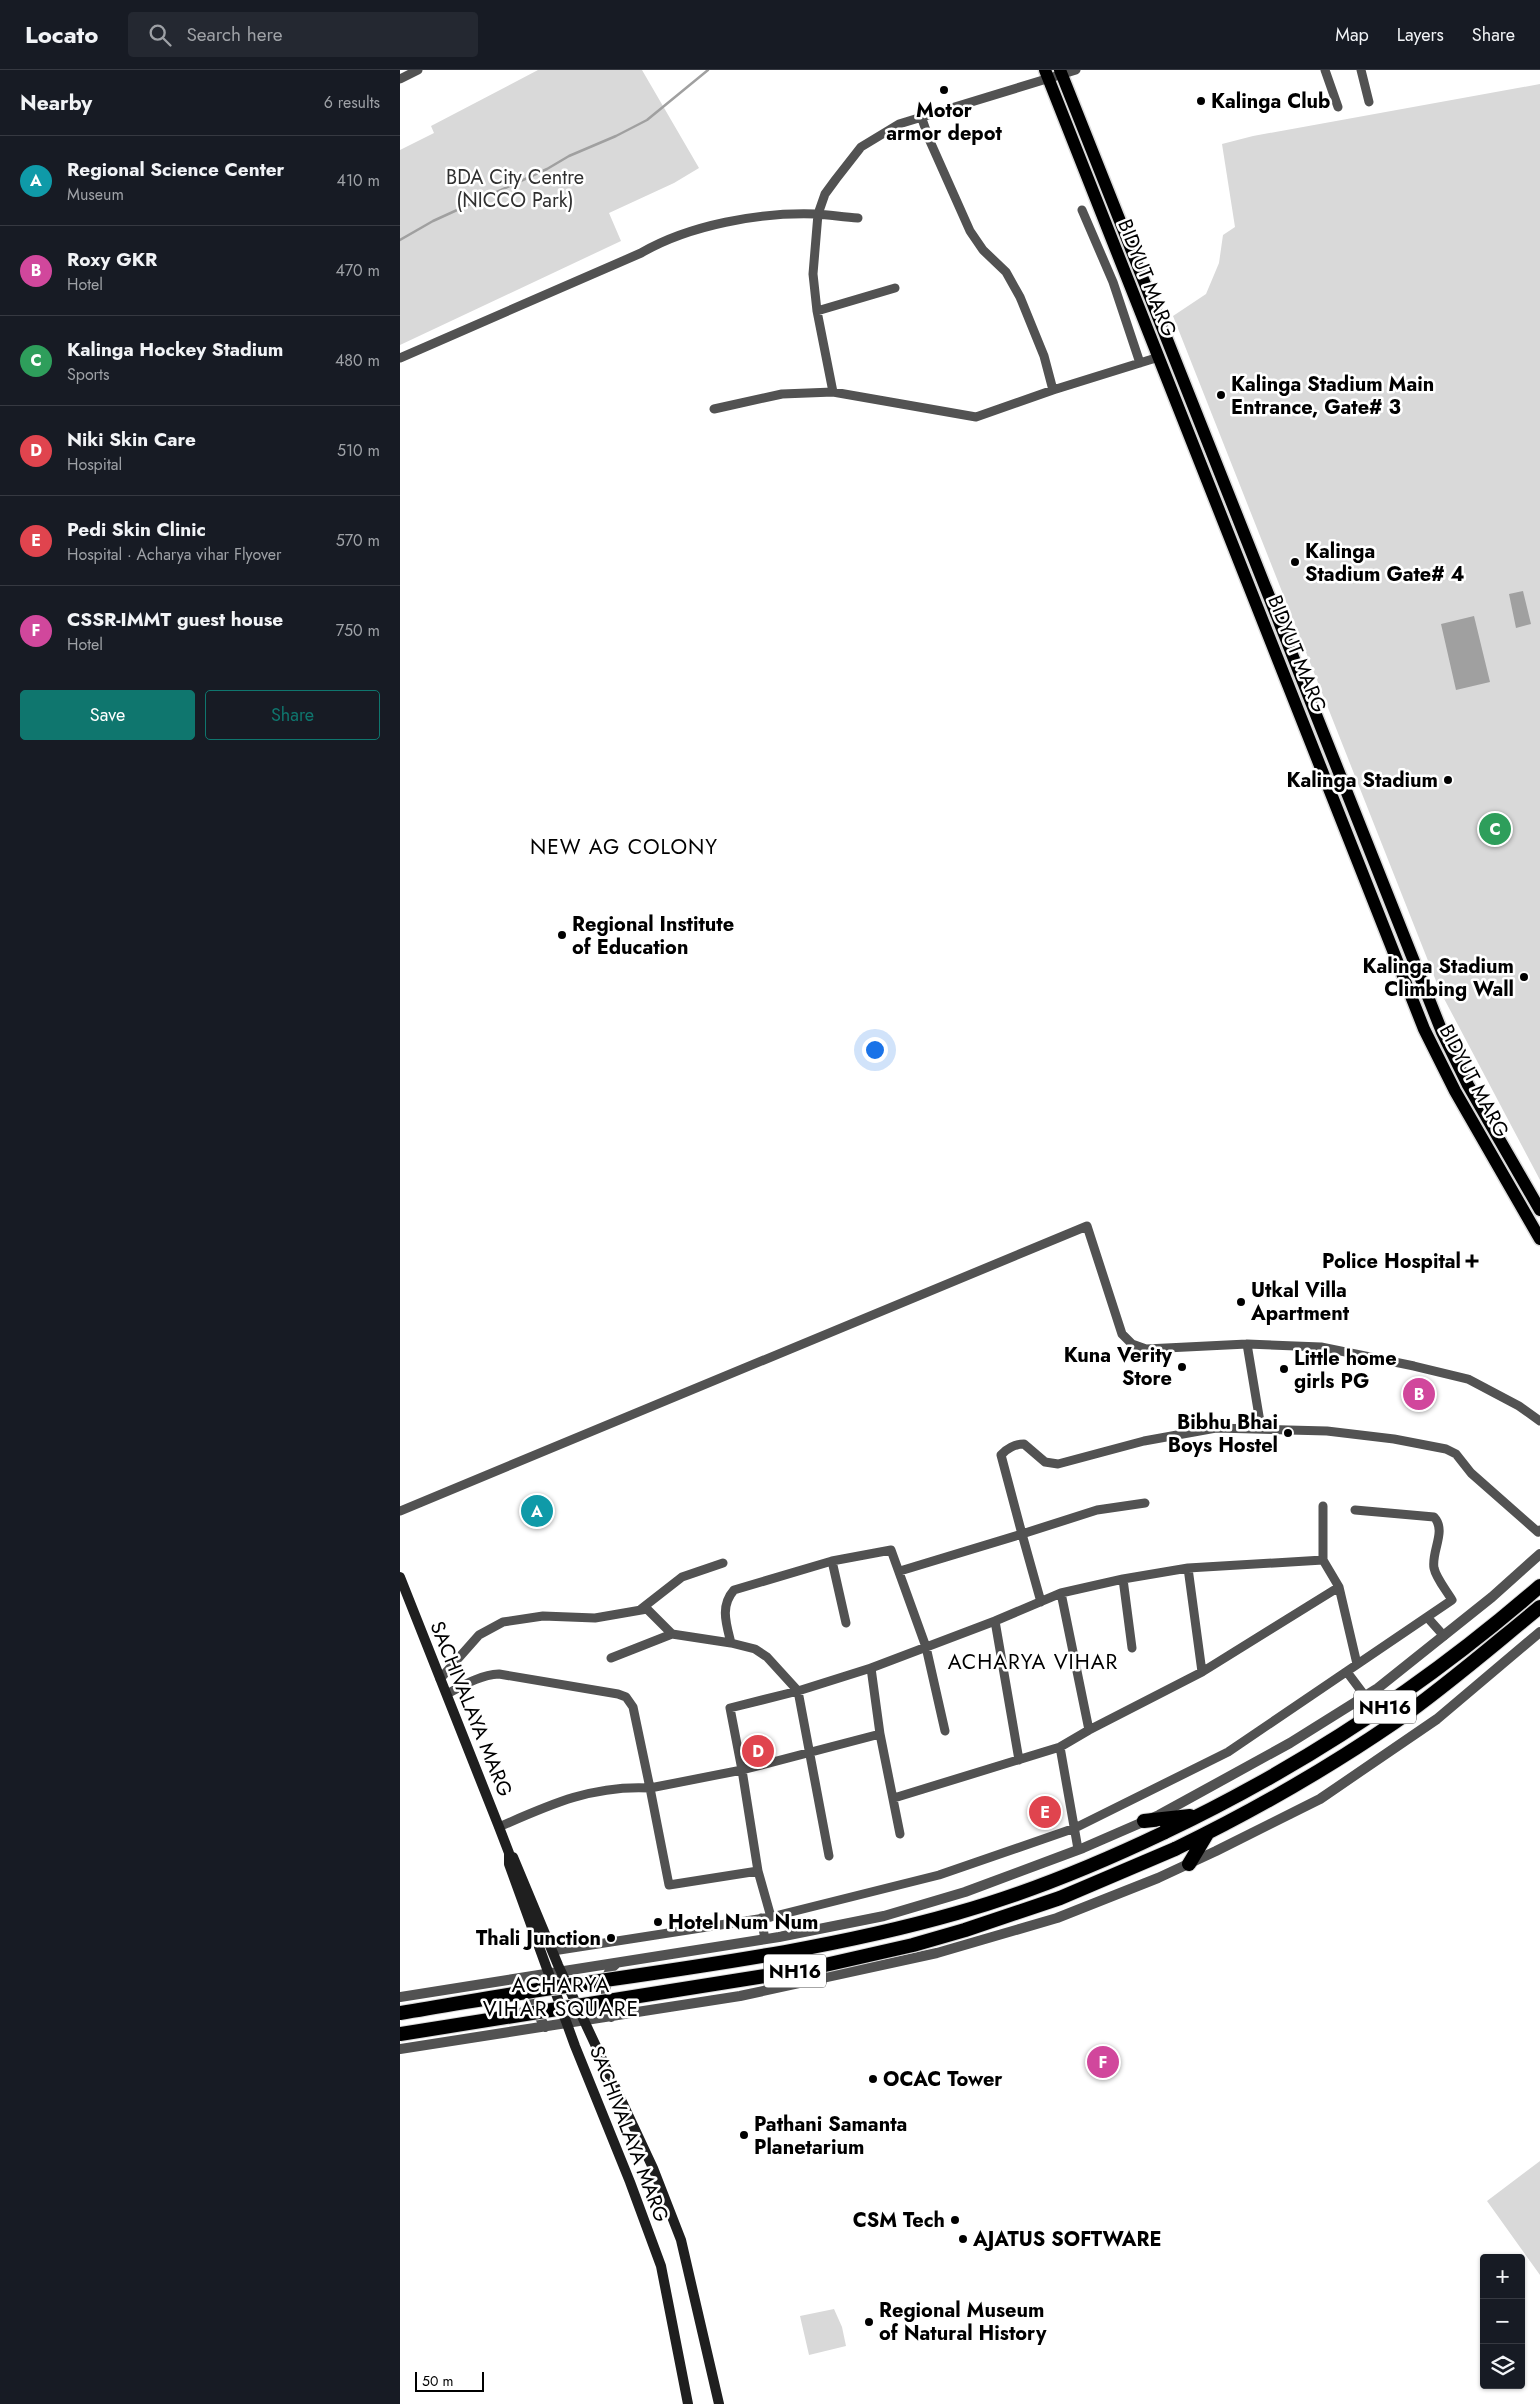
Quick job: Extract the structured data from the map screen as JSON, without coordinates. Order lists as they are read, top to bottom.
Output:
{
  "streets": {
    "highway": ["NH16"],
    "main road": ["BIDYUT MARG", "SACHIVALAYA MARG"]
  },
  "districts": ["NEW AG COLONY", "ACHARYA VIHAR", "ACHARYA VIHAR SQUARE"],
  "parks": ["BDA City Centre (NICCO Park)"],
  "places": {
    "other": [
      "Motor armor depot",
      "Kalinga Club",
      "Kalinga Stadium Main Entrance, Gate# 3",
      "Kalinga Stadium Gate# 4",
      "Kalinga Stadium",
      "Regional Institute of Education",
      "Kalinga Stadium Climbing Wall",
      "Utkal Villa Apartment",
      "Kuna Verity Store",
      "Little home girls PG",
      "Bibhu Bhai Boys Hostel",
      "Hotel Num Num",
      "Thali Junction",
      "OCAC Tower",
      "Pathani Samanta Planetarium",
      "CSM Tech",
      "AJATUS SOFTWARE",
      "Regional Museum of Natural History"
    ],
    "health": ["Police Hospital"]
  },
  "scale_bar": "50 m",
  "page": {
    "header": "Locato",
    "search": "Search here",
    "nav": ["Map", "Layers", "Share"],
    "heading": ["Nearby", "6 results"],
    "list": [
      {
        "mark": "A",
        "name": "Regional Science Center",
        "note": "Museum",
        "value": "410 m"
      },
      {
        "mark": "B",
        "name": "Roxy GKR",
        "note": "Hotel",
        "value": "470 m"
      },
      {
        "mark": "C",
        "name": "Kalinga Hockey Stadium",
        "note": "Sports",
        "value": "480 m"
      },
      {
        "mark": "D",
        "name": "Niki Skin Care",
        "note": "Hospital",
        "value": "510 m"
      },
      {
        "mark": "E",
        "name": "Pedi Skin Clinic",
        "note": "Hospital · Acharya vihar Flyover",
        "value": "570 m"
      },
      {
        "mark": "F",
        "name": "CSSR-IMMT guest house",
        "note": "Hotel",
        "value": "750 m"
      }
    ],
    "buttons": ["Save", "Share"],
    "pins": [
      "C",
      "B",
      "A",
      "D",
      "E",
      "F"
    ],
    "map_buttons": ["+", "−"],
    "scale": "50 m"
  }
}
